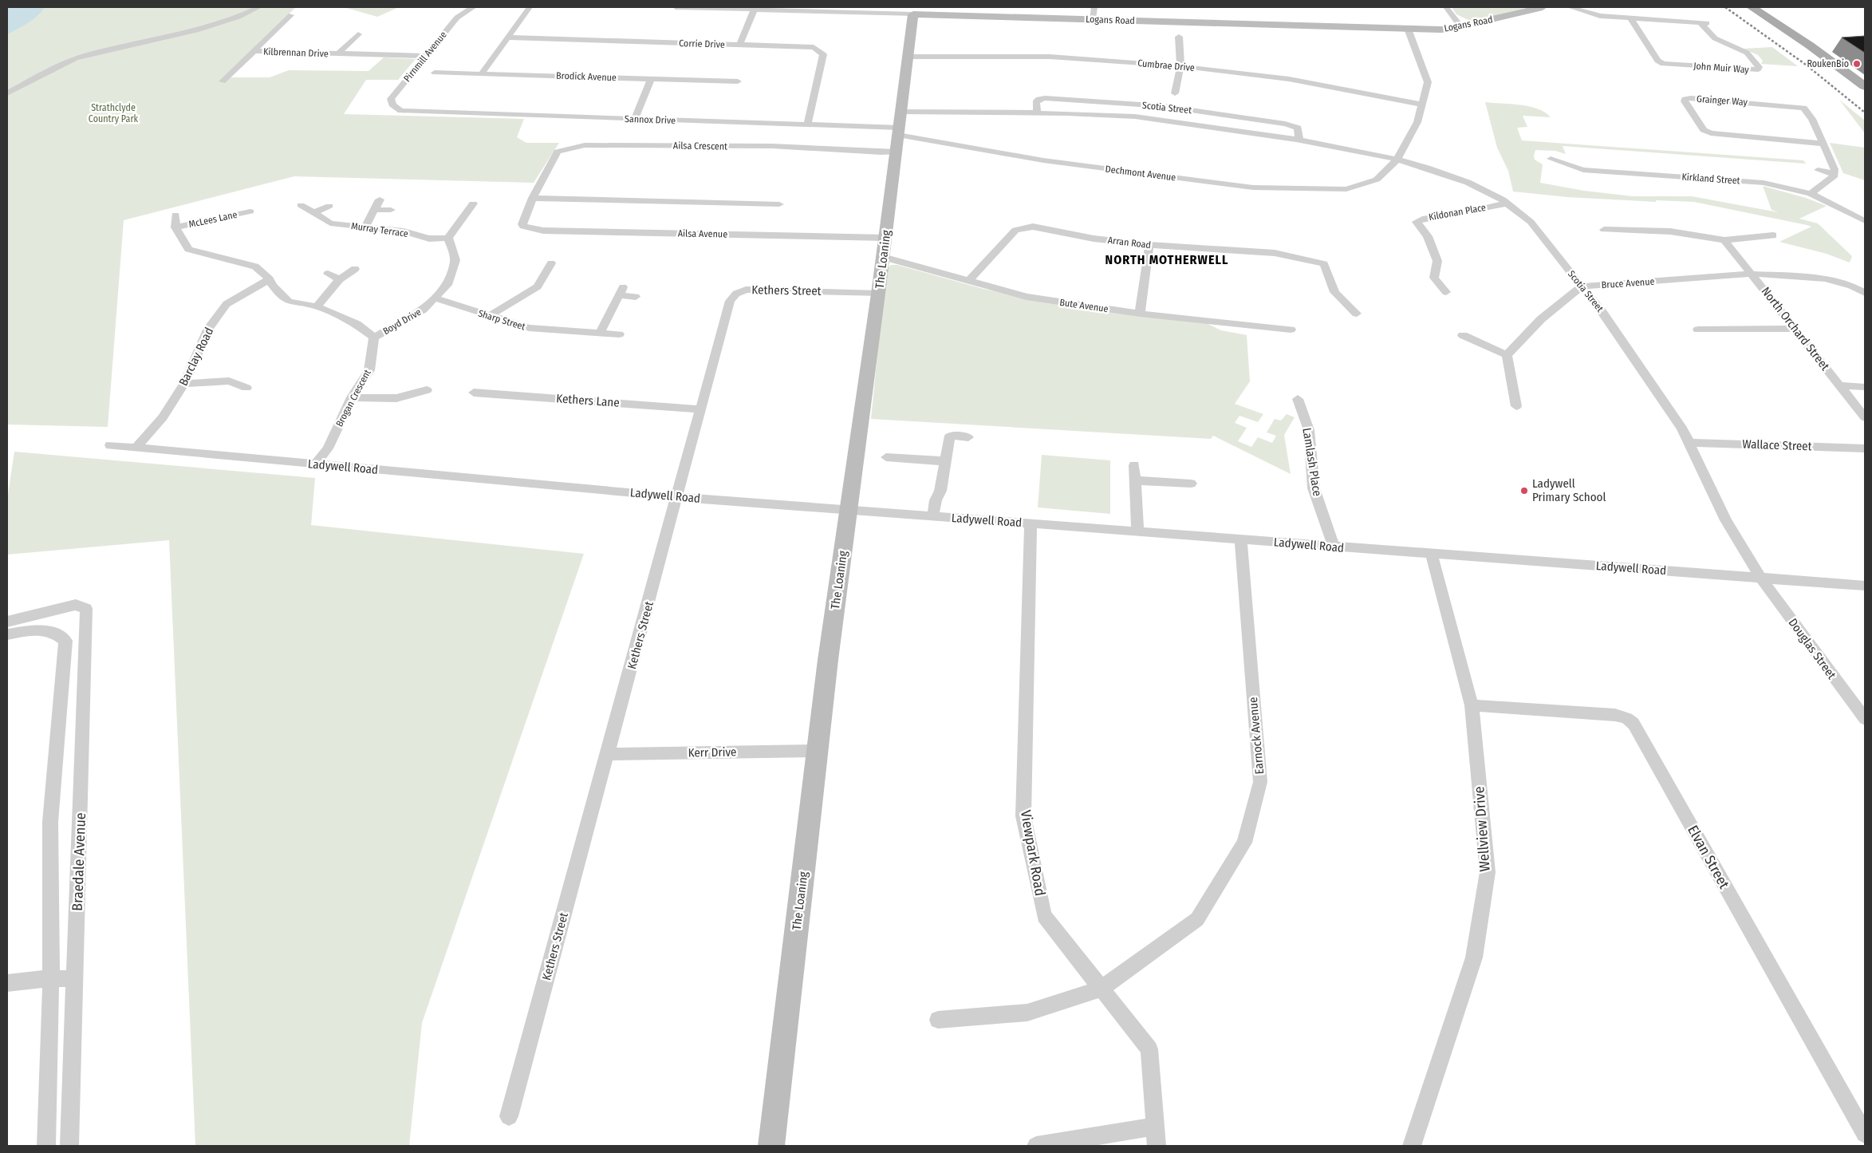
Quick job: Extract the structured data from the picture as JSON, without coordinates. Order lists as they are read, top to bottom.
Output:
{
  "streets": {
    "street": [
      "Logans Road",
      "Corrie Drive",
      "Kilbrennan Drive",
      "Pirnmill Avenue",
      "Cumbrae Drive",
      "John Muir Way",
      "Brodick Avenue",
      "Grainger Way",
      "Scotia Street",
      "Sannox Drive",
      "Ailsa Crescent",
      "Dechmont Avenue",
      "Kirkland Street",
      "Kildonan Place",
      "McLees Lane",
      "Murray Terrace",
      "Ailsa Avenue",
      "Arran Road",
      "The Loaning",
      "Bruce Avenue",
      "Kethers Street",
      "Bute Avenue",
      "Sharp Street",
      "Boyd Drive",
      "North Orchard Street",
      "Barclay Road",
      "Brogan Crescent",
      "Kethers Lane",
      "Wallace Street",
      "Lamlash Place",
      "Ladywell Road",
      "Douglas Street",
      "Earnock Avenue",
      "Kerr Drive",
      "Wellview Drive",
      "Viewpark Road",
      "Elvan Street",
      "Braedale Avenue"
    ]
  },
  "crossings": [
    ["Logans Road", "Dechmont Avenue"],
    ["Logans Road", "The Loaning"],
    ["Corrie Drive", "Sannox Drive"],
    ["Kilbrennan Drive", "Pirnmill Avenue"],
    ["Pirnmill Avenue", "Sannox Drive"],
    ["Cumbrae Drive", "Dechmont Avenue"],
    ["Cumbrae Drive", "The Loaning"],
    ["Scotia Street", "Dechmont Avenue"],
    ["Scotia Street", "Kildonan Place"],
    ["Scotia Street", "The Loaning"],
    ["Scotia Street", "Bruce Avenue"],
    ["Scotia Street", "Wallace Street"],
    ["Scotia Street", "Ladywell Road"],
    ["Scotia Street", "Douglas Street"],
    ["Sannox Drive", "Dechmont Avenue"],
    ["Sannox Drive", "The Loaning"],
    ["Ailsa Crescent", "Ailsa Avenue"],
    ["Ailsa Crescent", "The Loaning"],
    ["Dechmont Avenue", "The Loaning"],
    ["Murray Terrace", "Boyd Drive"],
    ["Ailsa Avenue", "The Loaning"],
    ["Arran Road", "Bute Avenue"],
    ["The Loaning", "Kethers Street"],
    ["The Loaning", "Bute Avenue"],
    ["The Loaning", "Ladywell Road"],
    ["The Loaning", "Kerr Drive"],
    ["Bruce Avenue", "North Orchard Street"],
    ["Kethers Street", "Kethers Lane"],
    ["Kethers Street", "Ladywell Road"],
    ["Kethers Street", "Kerr Drive"],
    ["Sharp Street", "Boyd Drive"],
    ["Boyd Drive", "Brogan Crescent"],
    ["Barclay Road", "Ladywell Road"],
    ["Brogan Crescent", "Ladywell Road"],
    ["Lamlash Place", "Ladywell Road"],
    ["Ladywell Road", "Douglas Street"],
    ["Ladywell Road", "Earnock Avenue"],
    ["Ladywell Road", "Wellview Drive"],
    ["Ladywell Road", "Viewpark Road"],
    ["Earnock Avenue", "Viewpark Road"],
    ["Wellview Drive", "Elvan Street"]
  ],
  "districts": ["NORTH MOTHERWELL"],
  "parks": ["Strathclyde Country Park"],
  "places": ["RoukenBio", "Ladywell Primary School"]
}
